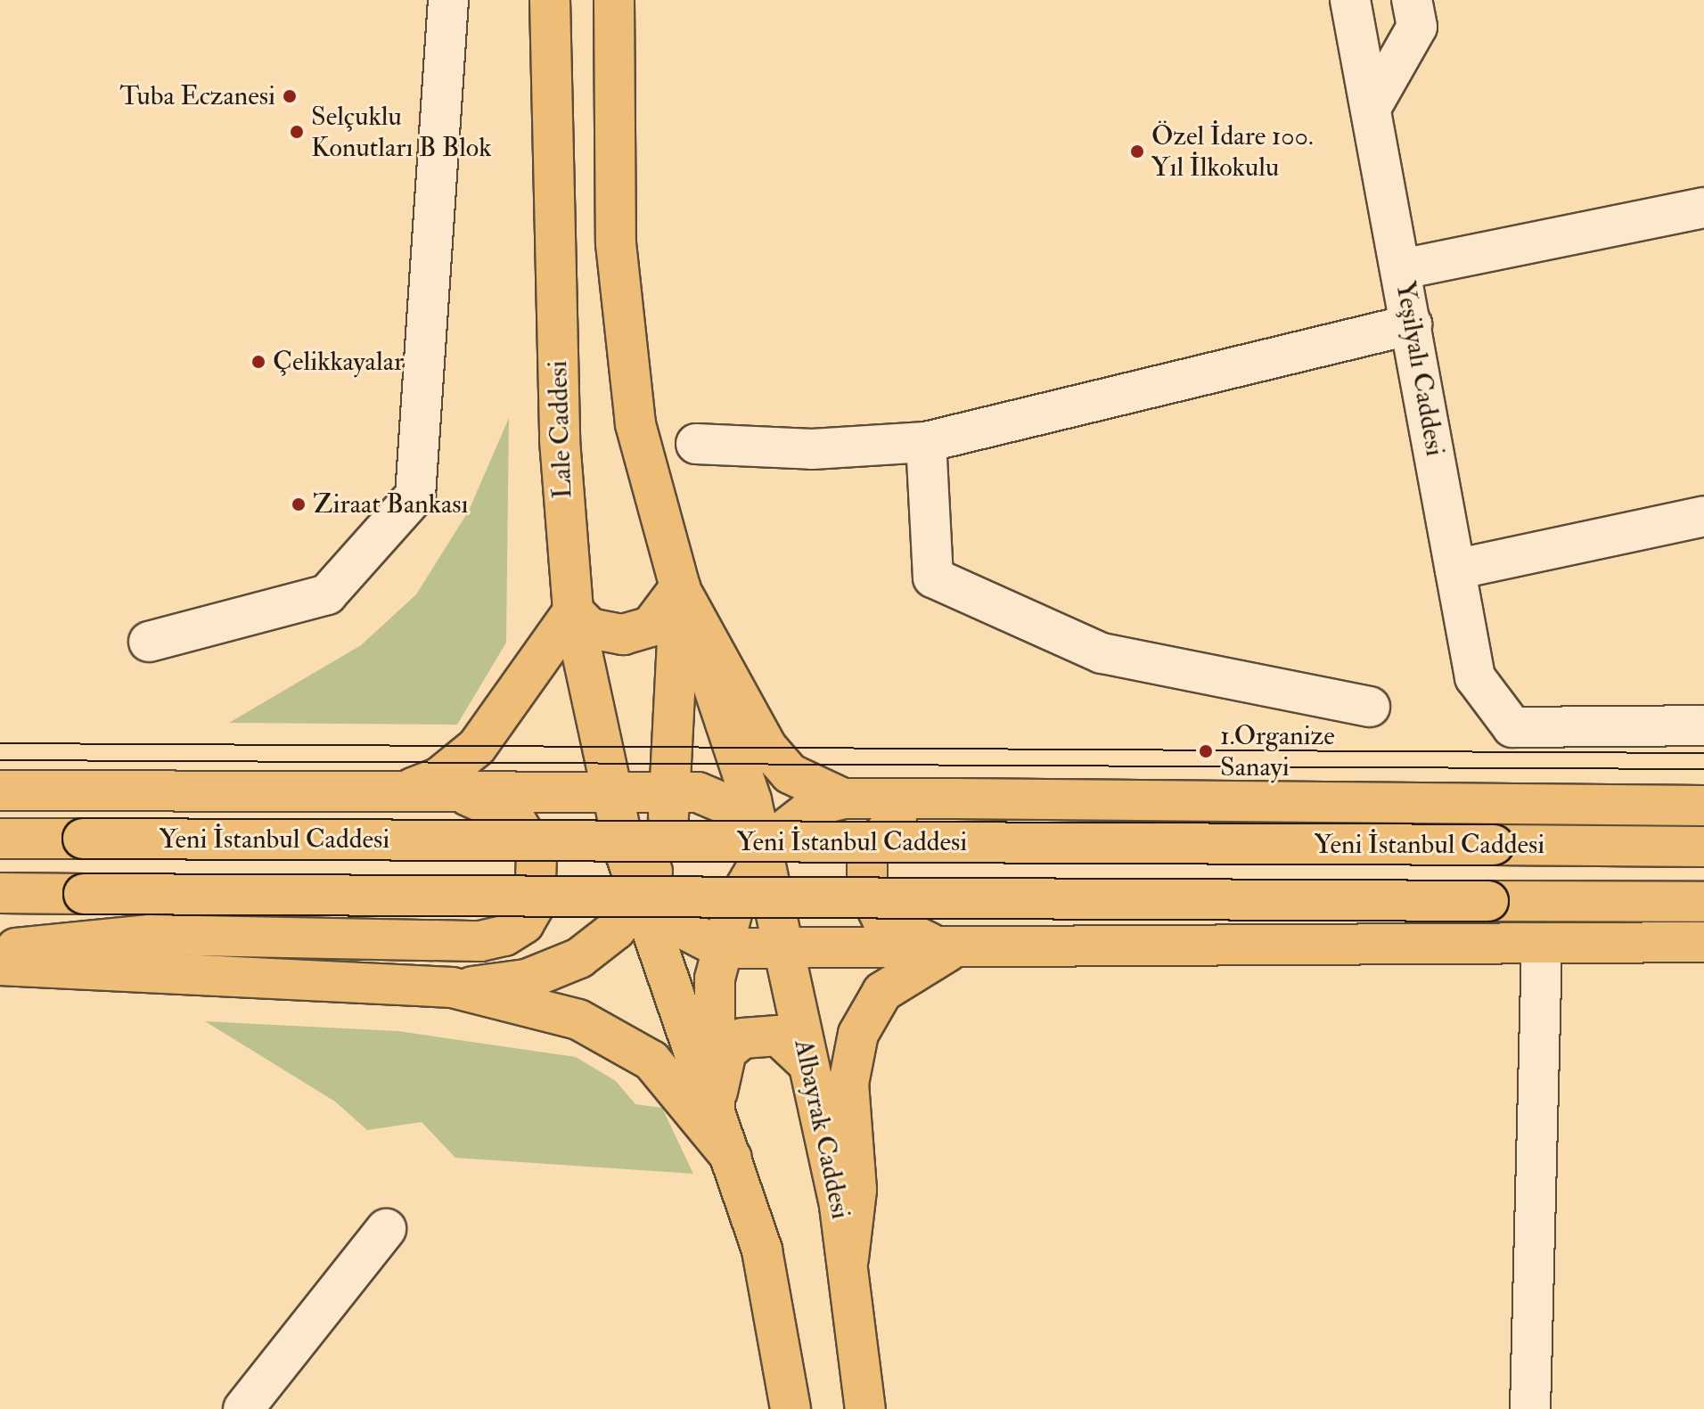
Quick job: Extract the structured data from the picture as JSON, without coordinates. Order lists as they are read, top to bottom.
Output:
{
  "streets": {
    "main road": ["Lale Caddesi", "Yeni İstanbul Caddesi", "Albayrak Caddesi"],
    "street": ["Yeşilyalı Caddesi"]
  },
  "places": [
    "Tuba Eczanesi",
    "Selçuklu Konutları B Blok",
    "Özel İdare 100. Yıl İlkokulu",
    "Çelikkayalar",
    "Ziraat Bankası",
    "1.Organize Sanayi"
  ]
}
